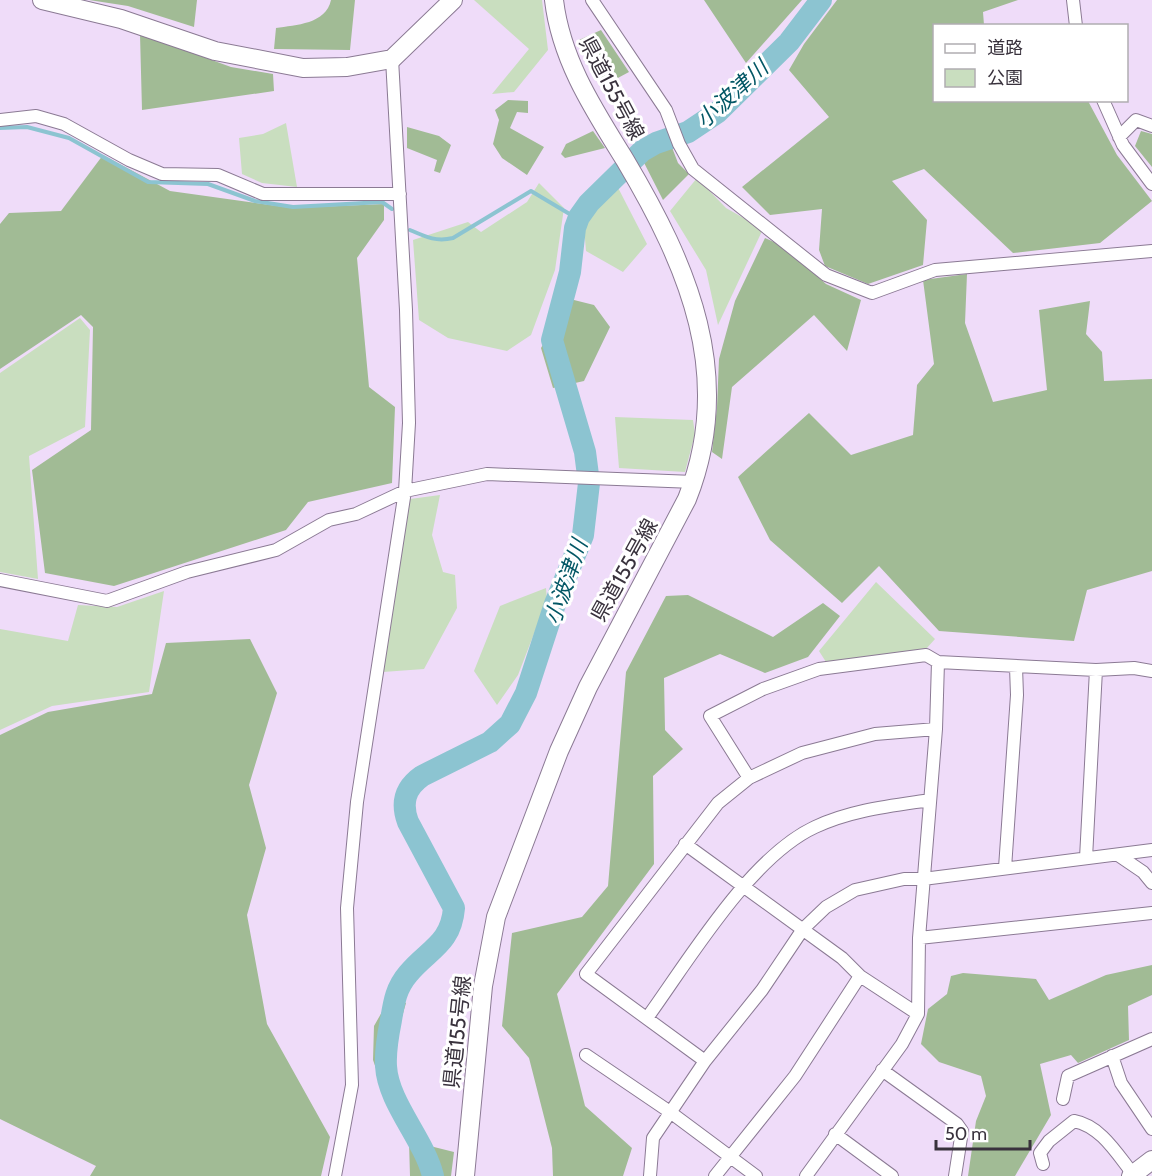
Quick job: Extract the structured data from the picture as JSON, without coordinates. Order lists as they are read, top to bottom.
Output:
{
  "streets": {
    "main road": ["県道155号線"]
  },
  "water": ["小波津川"],
  "legend": ["道路", "公園"],
  "scale_bar": "50 m"
}
